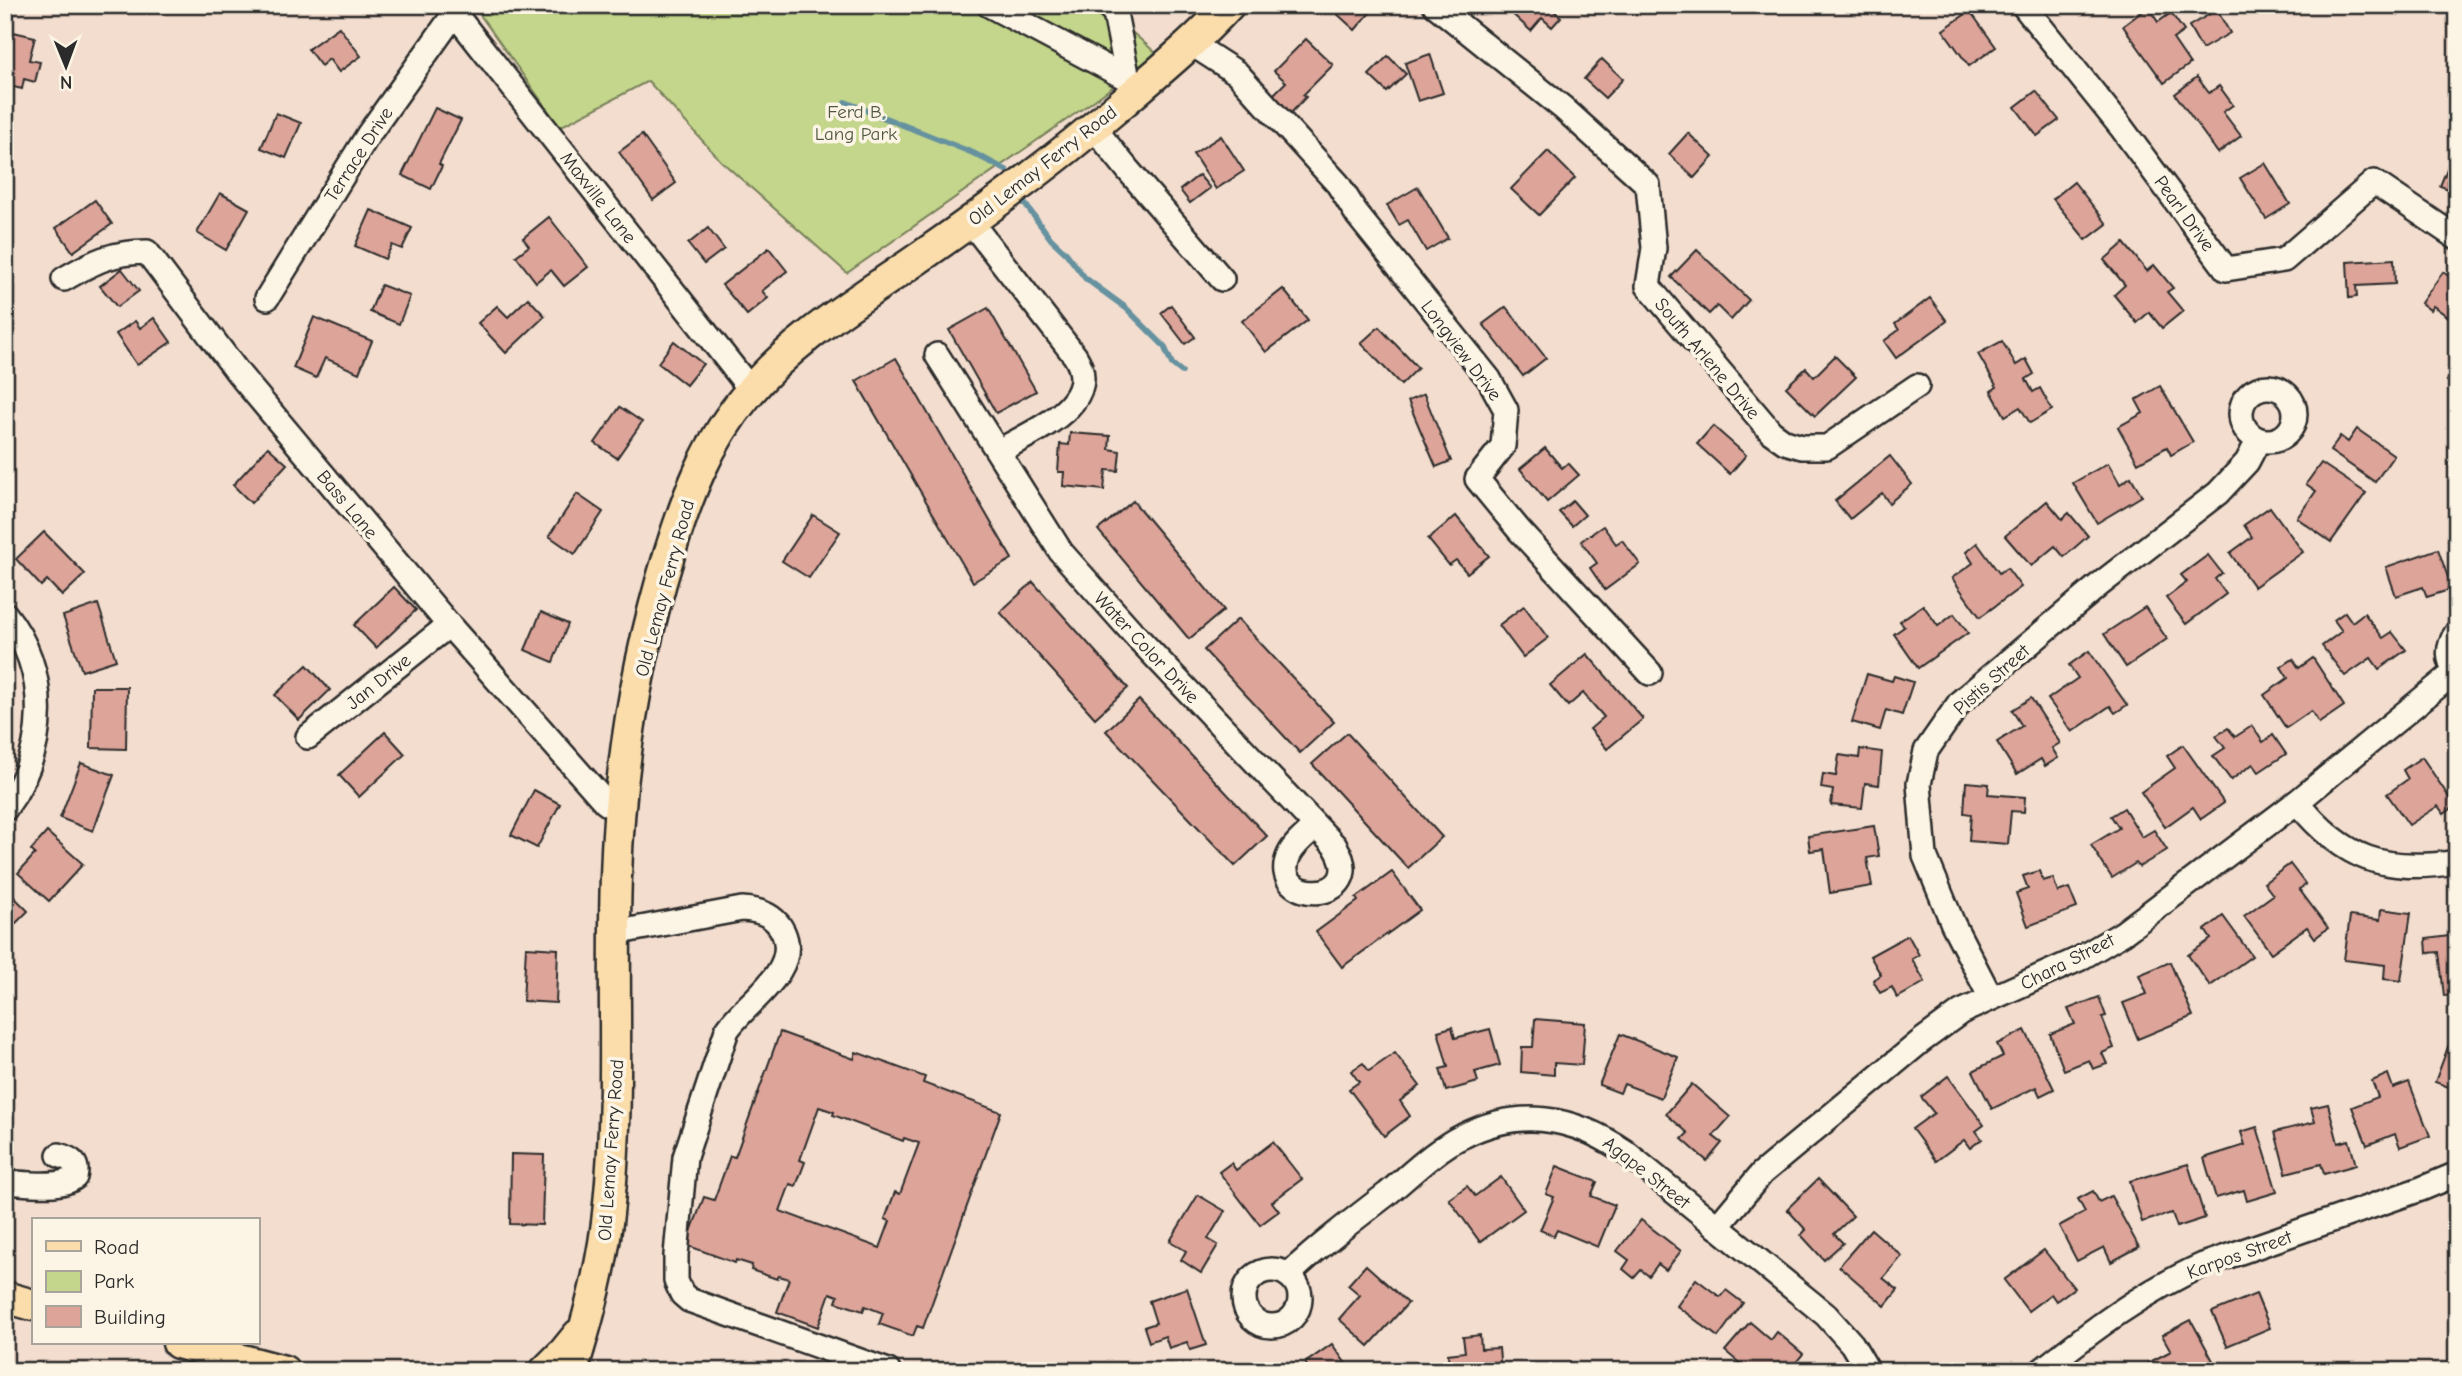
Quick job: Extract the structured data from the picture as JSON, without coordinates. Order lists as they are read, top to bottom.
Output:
{
  "streets": {
    "main road": ["Old Lemay Ferry Road"],
    "street": [
      "Terrace Drive",
      "Maxville Lane",
      "Pearl Drive",
      "Longview Drive",
      "South Arlene Drive",
      "Bass Lane",
      "Water Color Drive",
      "Pistis Street",
      "Jan Drive",
      "Chara Street",
      "Agape Street",
      "Karpos Street"
    ]
  },
  "crossings": [
    ["Terrace Drive", "Maxville Lane"],
    ["Old Lemay Ferry Road", "Maxville Lane"],
    ["Old Lemay Ferry Road", "Longview Drive"],
    ["Old Lemay Ferry Road", "Bass Lane"],
    ["Bass Lane", "Jan Drive"],
    ["Pistis Street", "Chara Street"],
    ["Chara Street", "Agape Street"]
  ],
  "parks": ["Ferd B. Lang Park"],
  "legend": ["Road", "Park", "Building"],
  "north": "bottom"
}
